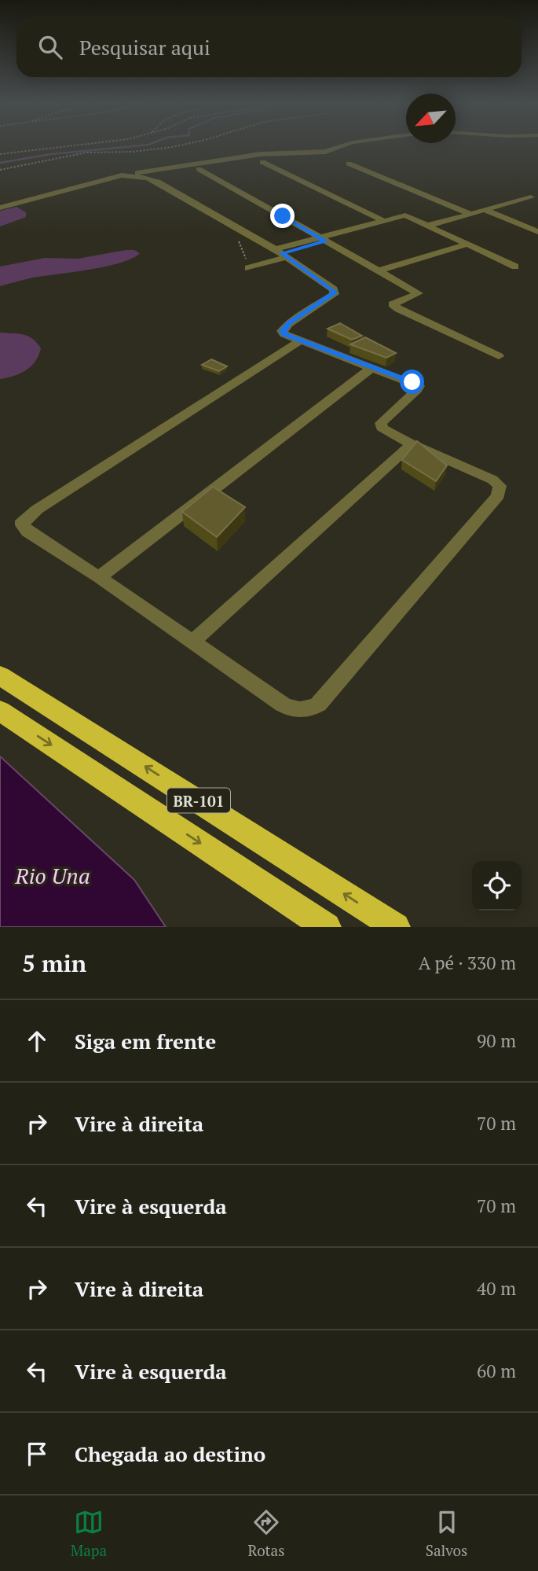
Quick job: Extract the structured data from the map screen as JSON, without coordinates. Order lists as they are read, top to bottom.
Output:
{
  "streets": {
    "highway": ["BR-101"]
  },
  "water": ["Rio Una"],
  "north": "bottom left",
  "page": {
    "search": "Pesquisar aqui",
    "heading": ["5 min", "A pé · 330 m"],
    "list": [
      ["Siga em frente", "90 m"],
      ["Vire à direita", "70 m"],
      ["Vire à esquerda", "70 m"],
      ["Vire à direita", "40 m"],
      ["Vire à esquerda", "60 m"],
      "Chegada ao destino"
    ],
    "nav": ["Mapa", "Rotas", "Salvos"]
  }
}
